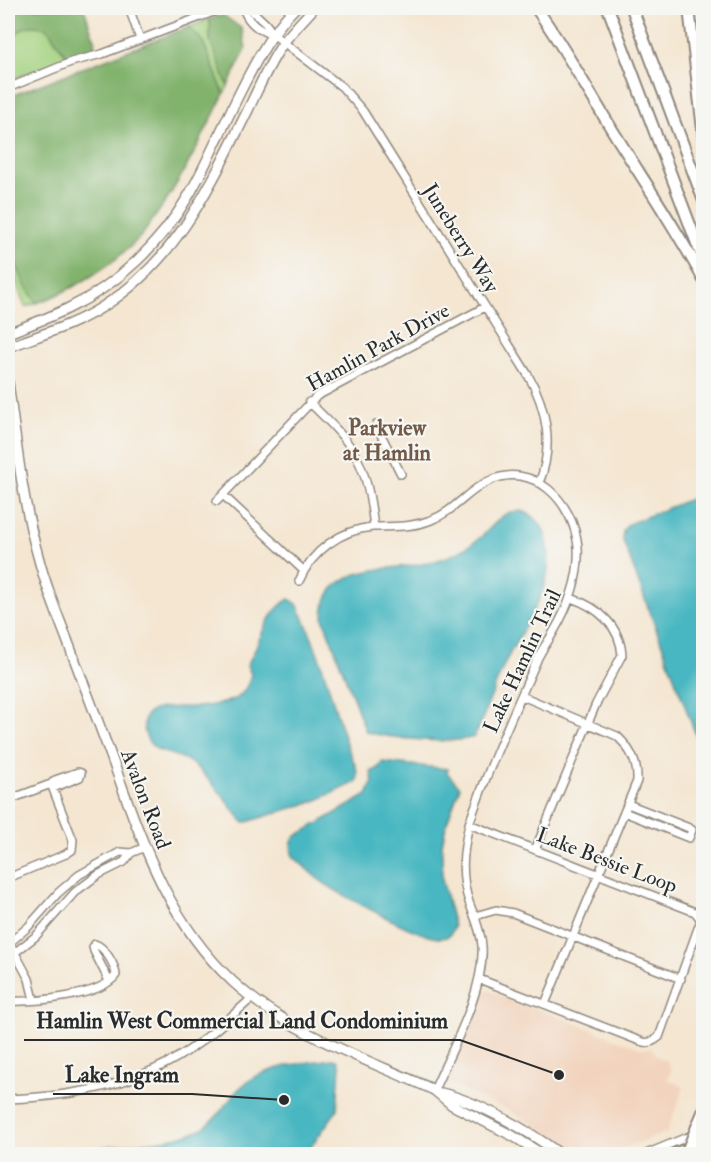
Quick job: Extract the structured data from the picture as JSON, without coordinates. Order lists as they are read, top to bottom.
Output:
{
  "streets": {
    "main road": ["Avalon Road"],
    "street": [
      "Juneberry Way",
      "Hamlin Park Drive",
      "Lake Hamlin Trail",
      "Lake Bessie Loop"
    ]
  },
  "crossings": [
    ["Juneberry Way", "Hamlin Park Drive"],
    ["Juneberry Way", "Lake Hamlin Trail"],
    ["Lake Hamlin Trail", "Avalon Road"],
    ["Lake Hamlin Trail", "Lake Bessie Loop"]
  ],
  "districts": ["Parkview at Hamlin"],
  "places": ["Hamlin West Commercial Land Condominium", "Lake Ingram"]
}
